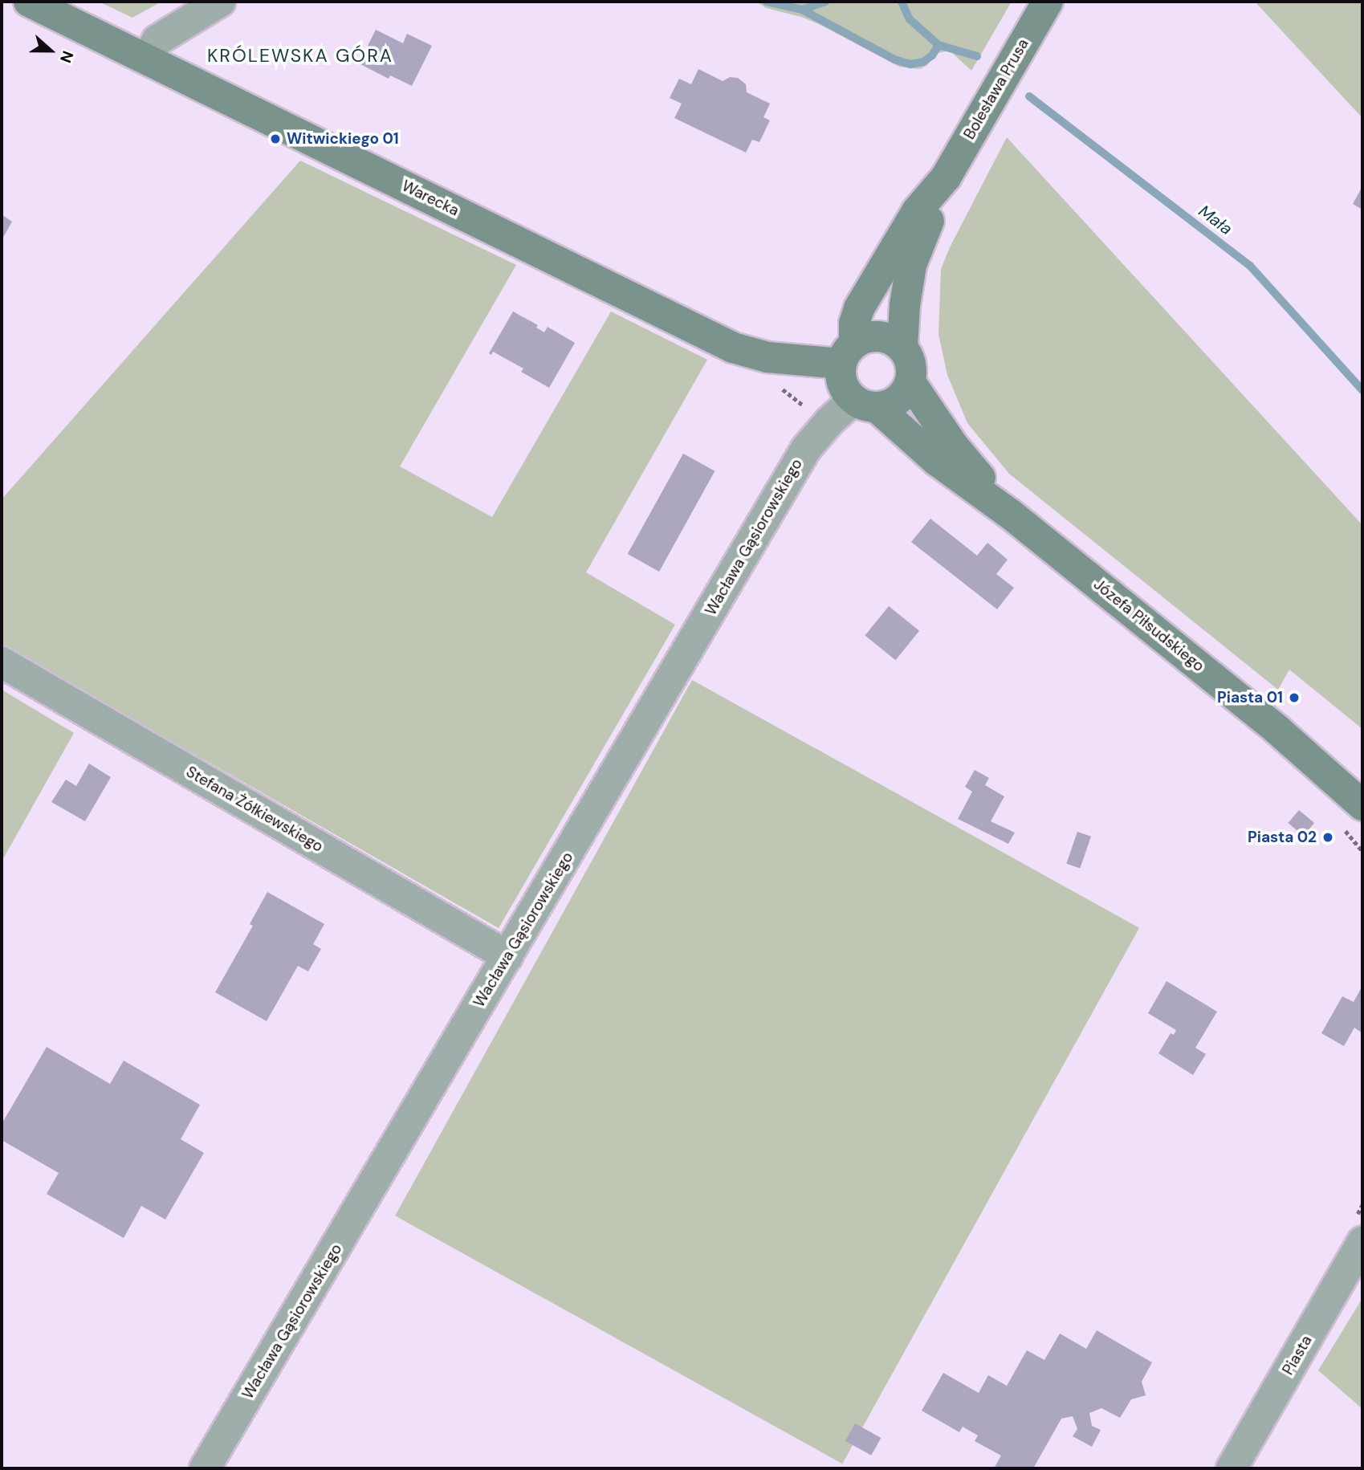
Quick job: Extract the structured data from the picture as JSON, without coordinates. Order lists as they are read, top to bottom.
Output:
{
  "streets": {
    "street": [
      "Bolesława Prusa",
      "Warecka",
      "Wacława Gąsiorowskiego",
      "Józefa Piłsudskiego",
      "Stefana Żółkiewskiego",
      "Piasta"
    ]
  },
  "crossings": [
    ["Bolesława Prusa", "Warecka"],
    ["Bolesława Prusa", "Wacława Gąsiorowskiego"],
    ["Bolesława Prusa", "Józefa Piłsudskiego"],
    ["Warecka", "Wacława Gąsiorowskiego"],
    ["Warecka", "Józefa Piłsudskiego"],
    ["Wacława Gąsiorowskiego", "Józefa Piłsudskiego"],
    ["Wacława Gąsiorowskiego", "Stefana Żółkiewskiego"]
  ],
  "districts": ["KRÓLEWSKA GÓRA"],
  "water": ["Mała"],
  "places": ["Witwickiego 01", "Piasta 01", "Piasta 02"],
  "north": "right"
}
